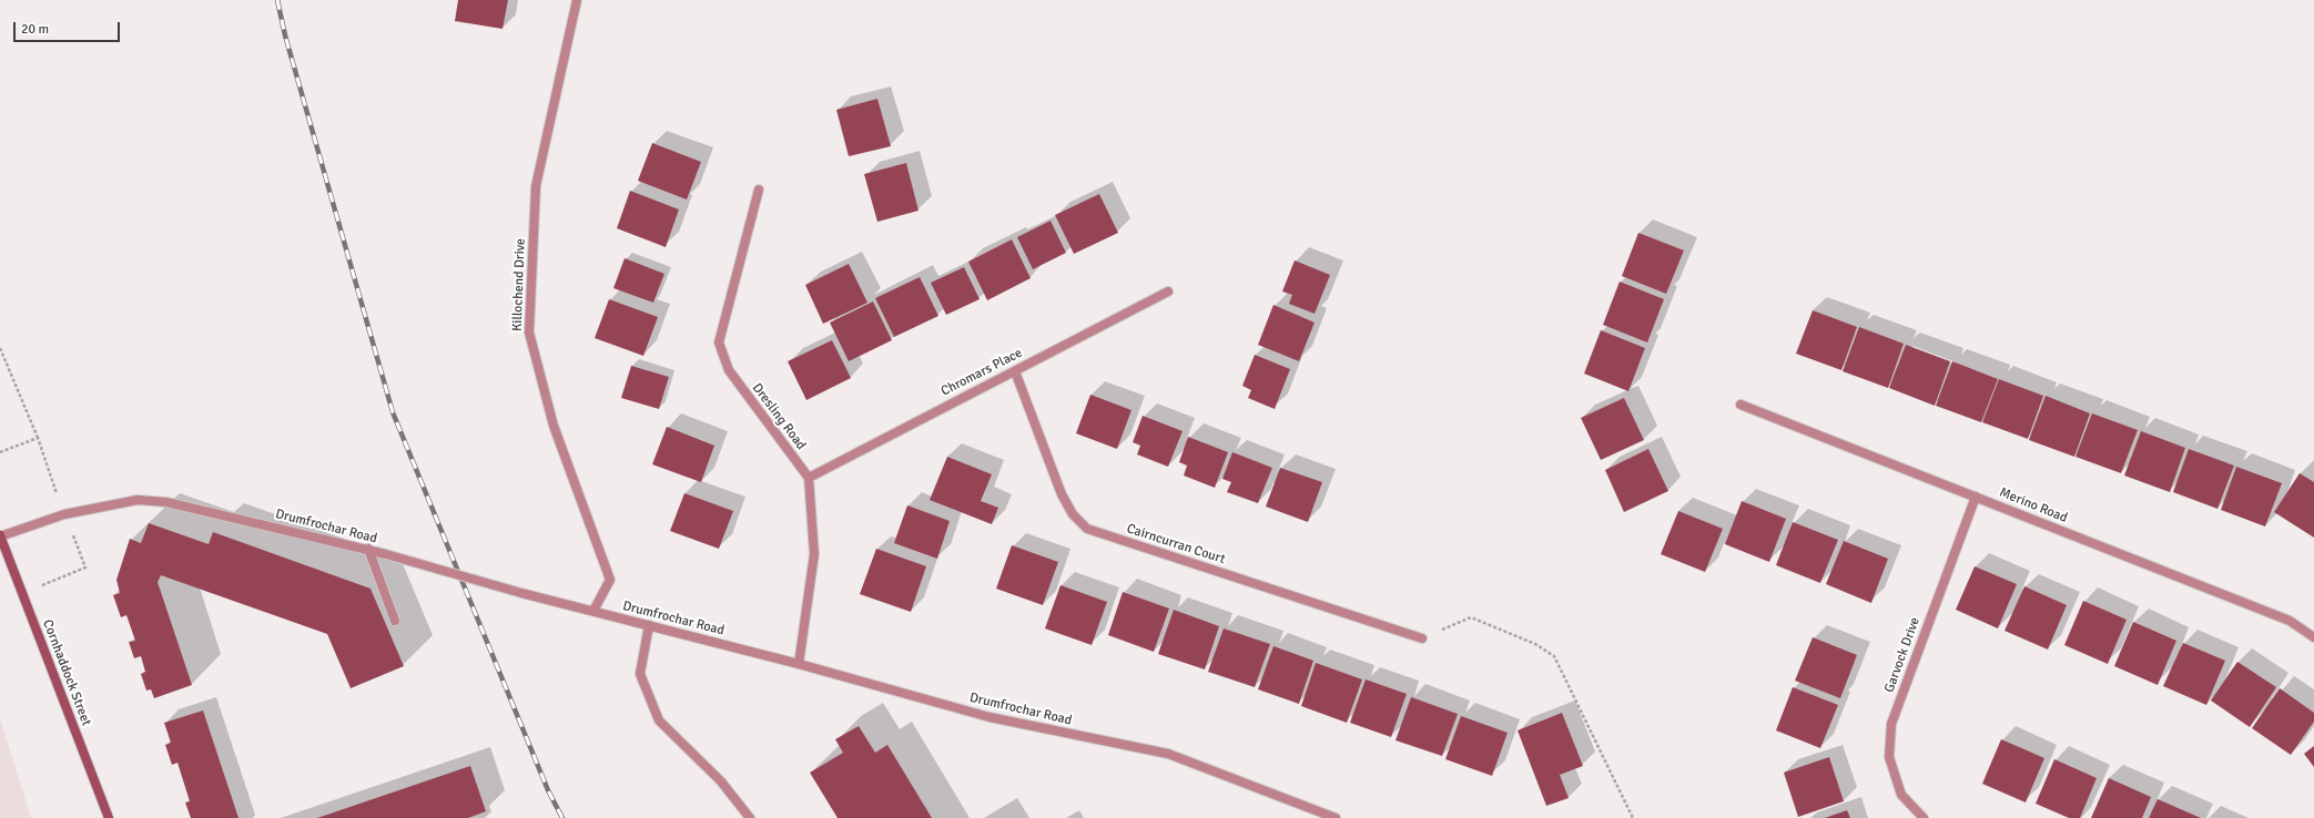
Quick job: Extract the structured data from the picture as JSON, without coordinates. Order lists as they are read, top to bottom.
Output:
{
  "streets": {
    "main road": ["Cornhaddock Street"],
    "street": [
      "Killochend Drive",
      "Chromars Place",
      "Dresling Road",
      "Merino Road",
      "Drumfrochar Road",
      "Cairncurran Court",
      "Garvock Drive"
    ]
  },
  "crossings": [
    ["Killochend Drive", "Drumfrochar Road"],
    ["Chromars Place", "Dresling Road"],
    ["Chromars Place", "Cairncurran Court"],
    ["Merino Road", "Garvock Drive"],
    ["Drumfrochar Road", "Cornhaddock Street"]
  ],
  "scale_bar": "20 m"
}
